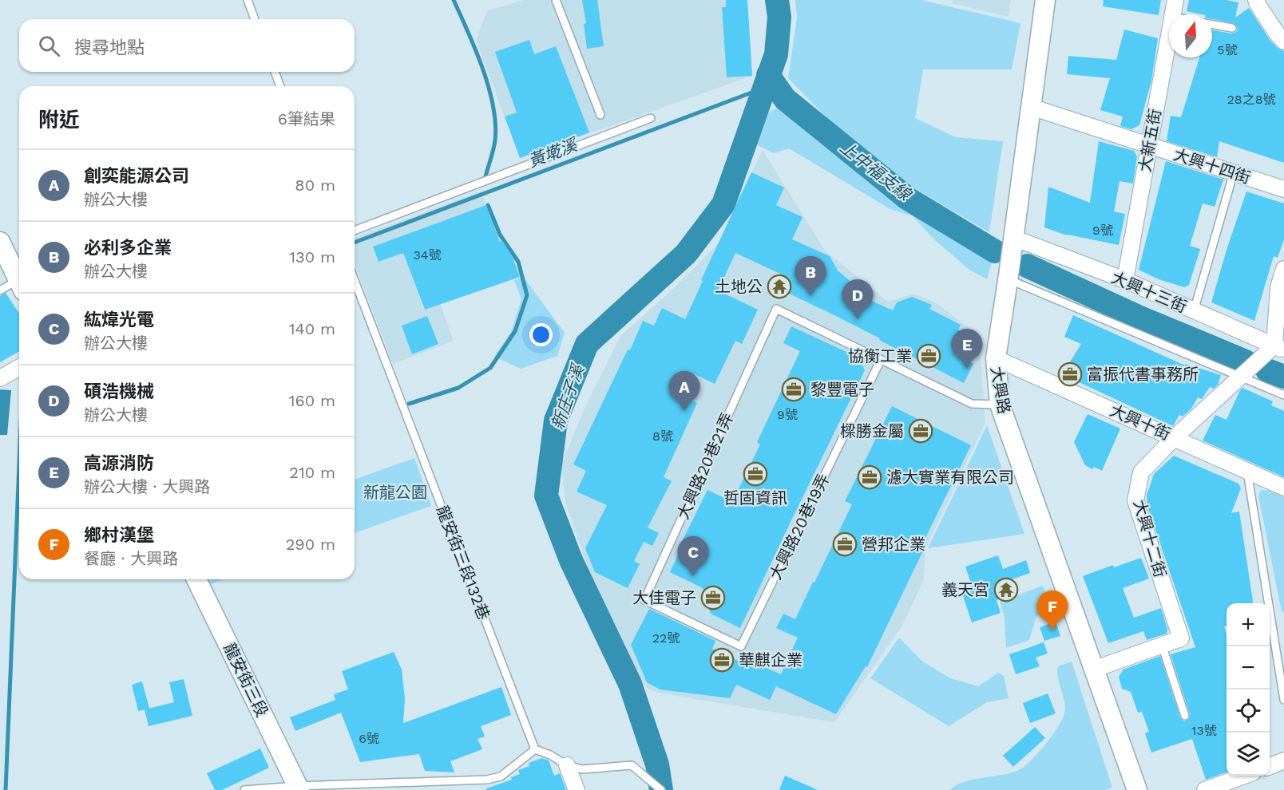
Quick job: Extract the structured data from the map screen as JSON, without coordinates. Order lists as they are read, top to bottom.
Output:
{
  "streets": {
    "street": [
      "大新五街",
      "大興十四街",
      "大興十三街",
      "大興路",
      "大興十街",
      "大興十二街",
      "龍安街三段"
    ],
    "lane": ["大興路20巷21弄", "大興路20巷19弄", "龍安街三段132巷"]
  },
  "crossings": [
    ["大新五街", "大興十四街"],
    ["大新五街", "大興十三街"],
    ["大興十四街", "大興路"],
    ["大興十三街", "大興路"],
    ["大興十三街", "大興十二街"],
    ["大興路", "大興十街"],
    ["大興路", "大興十二街"],
    ["大興十街", "大興十二街"],
    ["大興路20巷21弄", "大興路20巷19弄"]
  ],
  "water": ["黃墘溪", "上中福支線", "新庄子溪"],
  "parks": ["新龍公園"],
  "places": {
    "temple": ["土地公", "義天宮"],
    "office": [
      "協衡工業",
      "富振代書事務所",
      "黎豐電子",
      "樑勝金屬",
      "哲固資訊",
      "濾大實業有限公司",
      "營邦企業",
      "大佳電子",
      "華麒企業"
    ]
  },
  "house_numbers": [
    "5號",
    "28之8號",
    "9號",
    "34號",
    "9號",
    "8號",
    "22號",
    "13號",
    "6號"
  ],
  "north": "top",
  "page": {
    "search": "搜尋地點",
    "heading": ["附近", "6筆結果"],
    "list": [
      {
        "mark": "A",
        "name": "創奕能源公司",
        "note": "辦公大樓",
        "value": "80 m"
      },
      {
        "mark": "B",
        "name": "必利多企業",
        "note": "辦公大樓",
        "value": "130 m"
      },
      {
        "mark": "C",
        "name": "紘煒光電",
        "note": "辦公大樓",
        "value": "140 m"
      },
      {
        "mark": "D",
        "name": "碩浩機械",
        "note": "辦公大樓",
        "value": "160 m"
      },
      {
        "mark": "E",
        "name": "高源消防",
        "note": "辦公大樓 · 大興路",
        "value": "210 m"
      },
      {
        "mark": "F",
        "name": "鄉村漢堡",
        "note": "餐廳 · 大興路",
        "value": "290 m"
      }
    ],
    "pins": [
      "B",
      "D",
      "E",
      "A",
      "C",
      "F"
    ],
    "map_buttons": ["+", "−"]
  }
}
